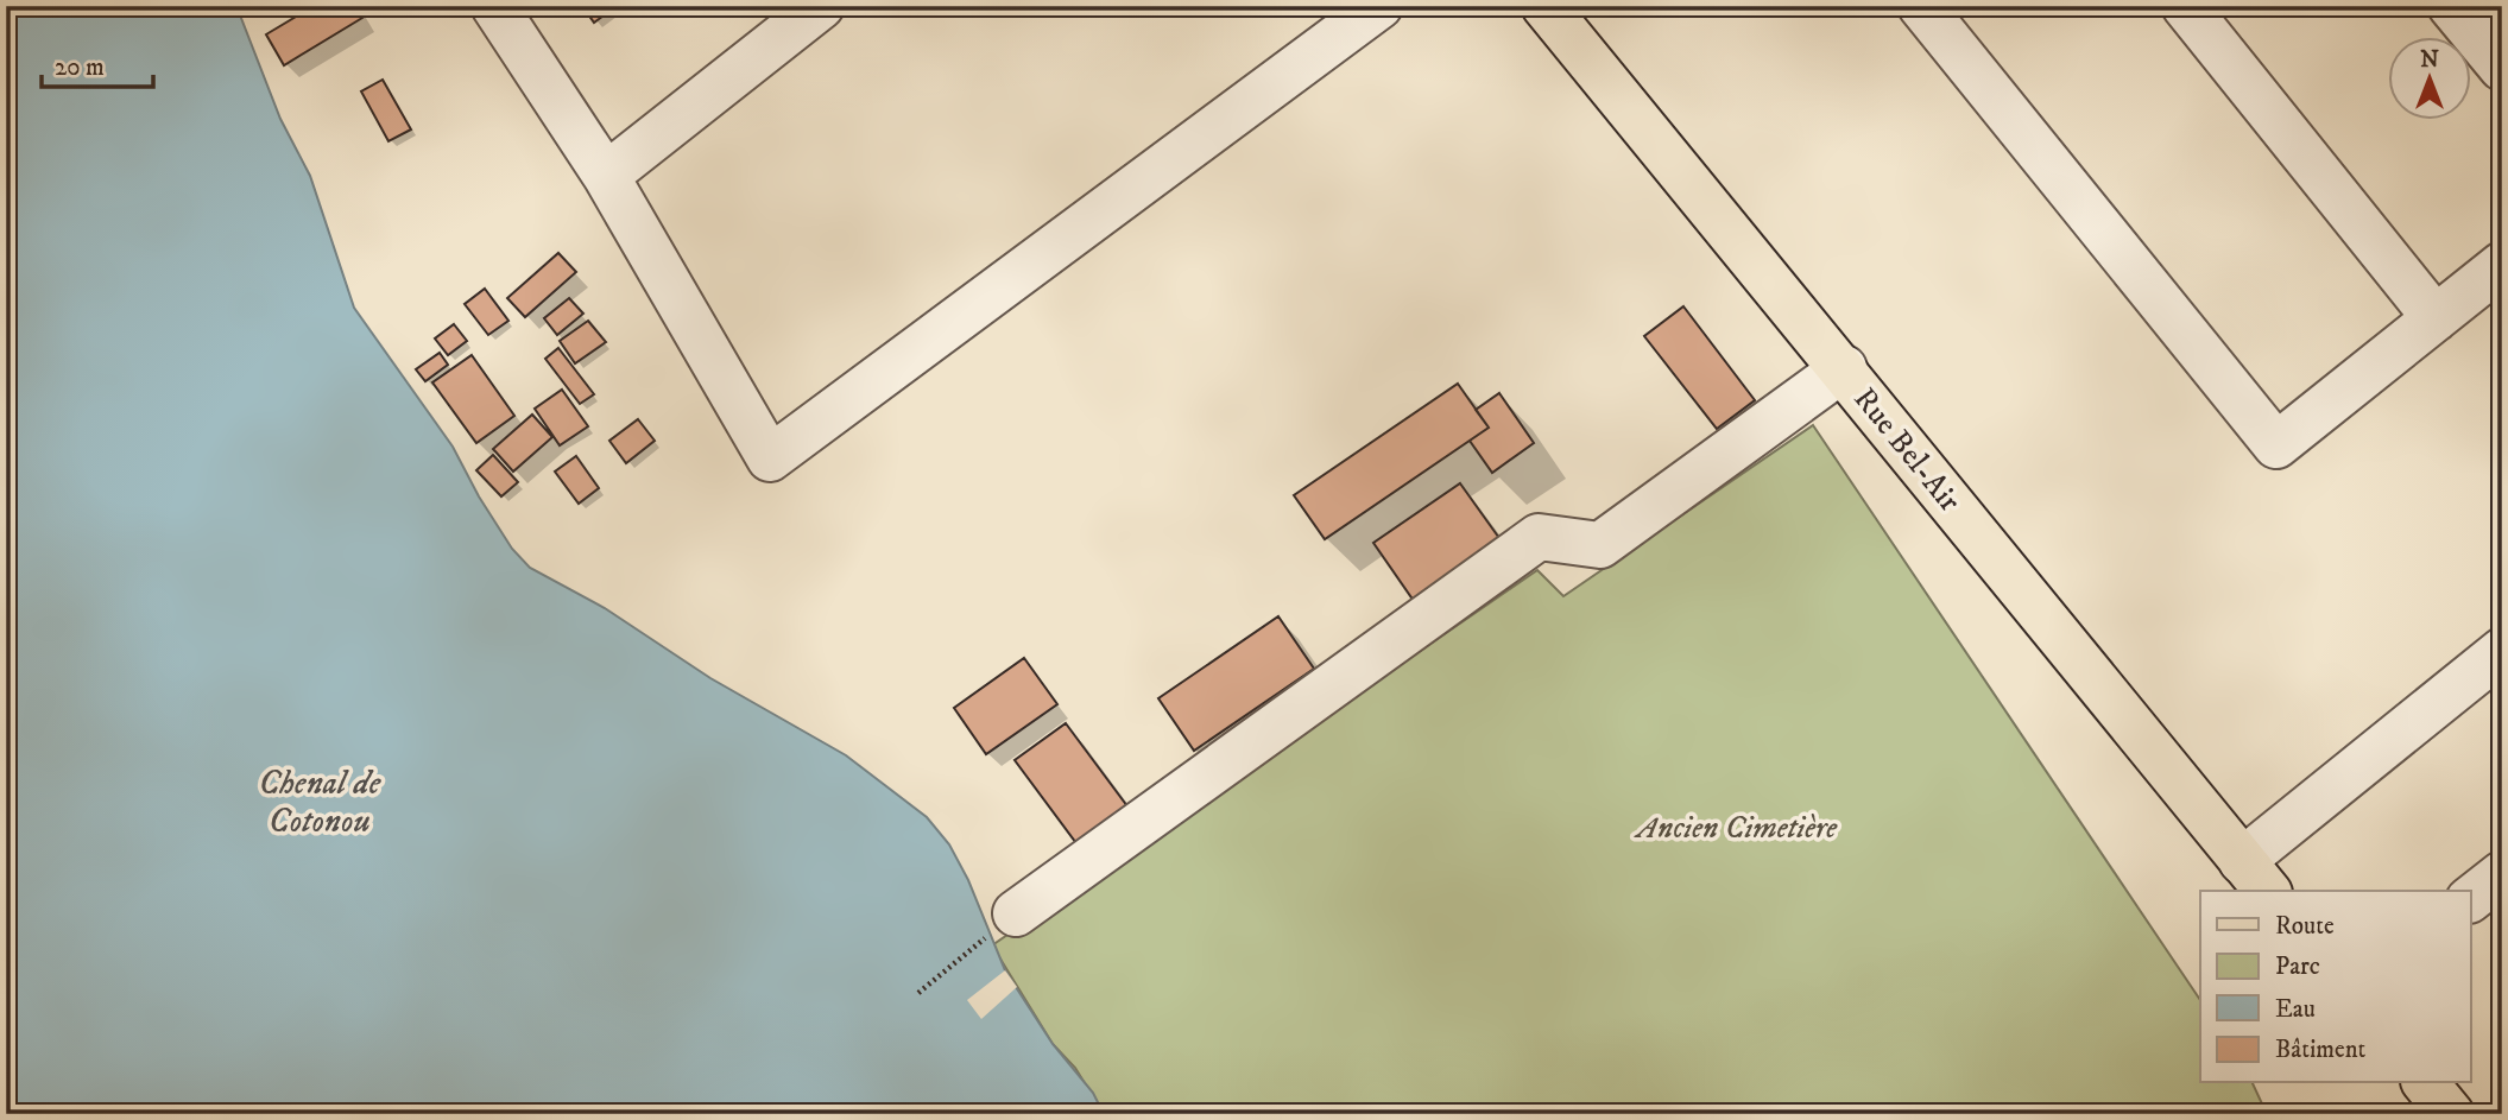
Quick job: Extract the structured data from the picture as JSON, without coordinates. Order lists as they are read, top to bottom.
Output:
{
  "streets": {
    "main road": ["Rue Bel-Air"]
  },
  "water": ["Chenal de Cotonou"],
  "parks": ["Ancien Cimetière"],
  "legend": [
    "Route",
    "Parc",
    "Eau",
    "Bâtiment"
  ],
  "scale_bar": "20 m",
  "north": "top"
}
